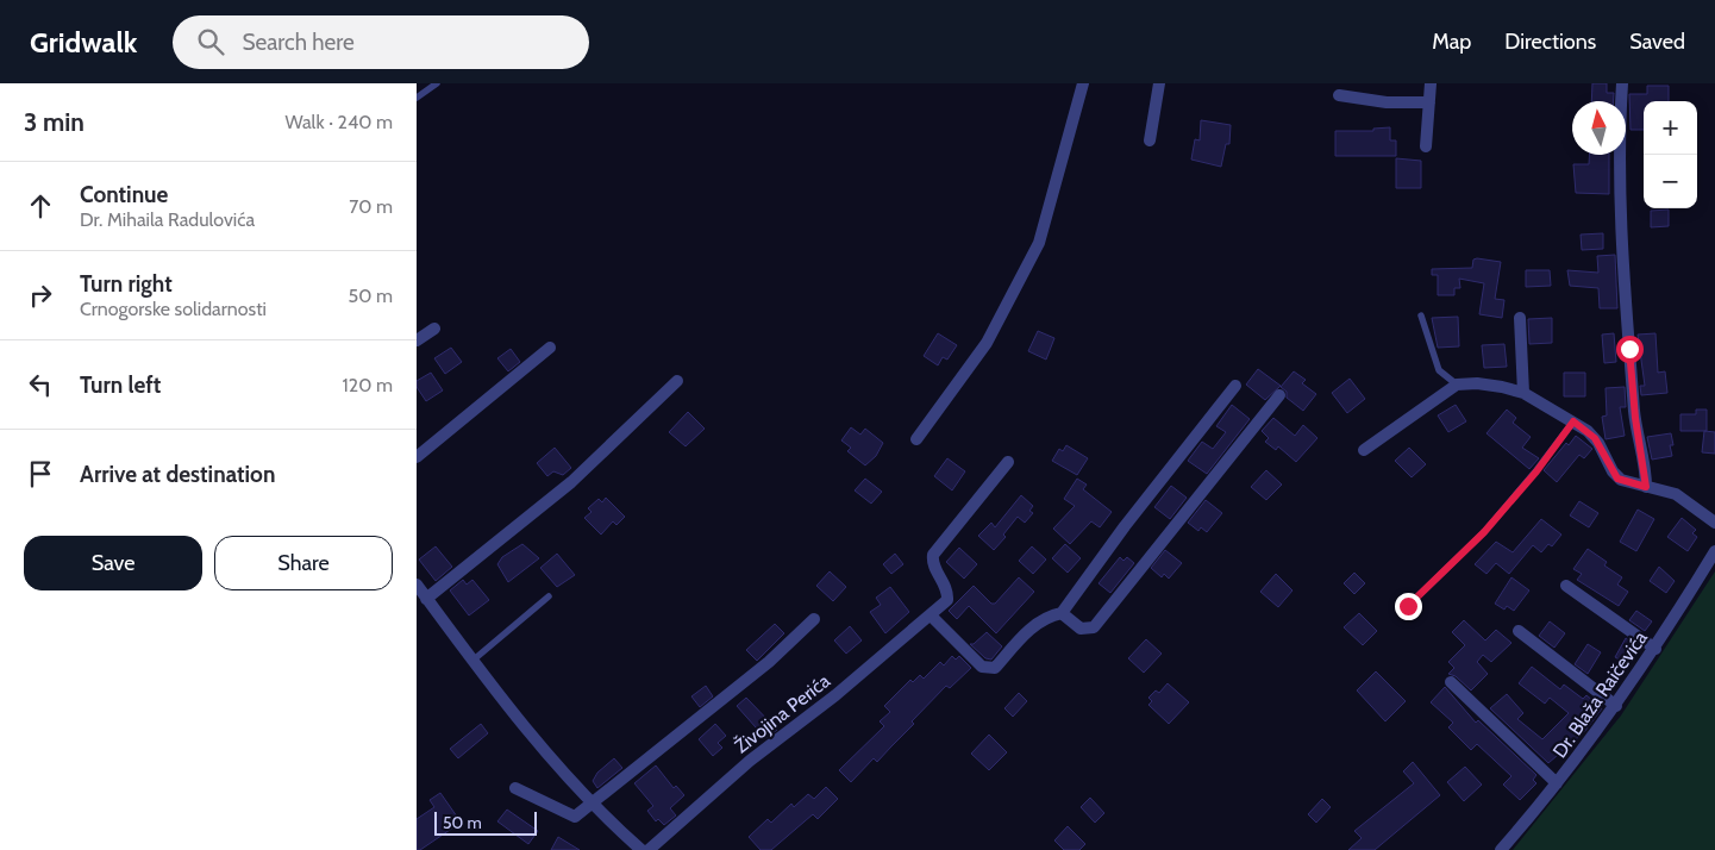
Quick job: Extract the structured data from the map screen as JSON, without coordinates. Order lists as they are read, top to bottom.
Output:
{
  "streets": {
    "street": ["Dr. Blaža Raičevića", "Živojina Perića"]
  },
  "scale_bar": "50 m",
  "north": "top",
  "page": {
    "header": "Gridwalk",
    "search": "Search here",
    "nav": ["Map", "Directions", "Saved"],
    "heading": ["3 min", "Walk · 240 m"],
    "map_buttons": ["+", "−"],
    "list": [
      ["Continue", "Dr. Mihaila Radulovića", "70 m"],
      ["Turn right", "Crnogorske solidarnosti", "50 m"],
      ["Turn left", "120 m"],
      "Arrive at destination"
    ],
    "buttons": ["Save", "Share"],
    "scale": "50 m"
  }
}
